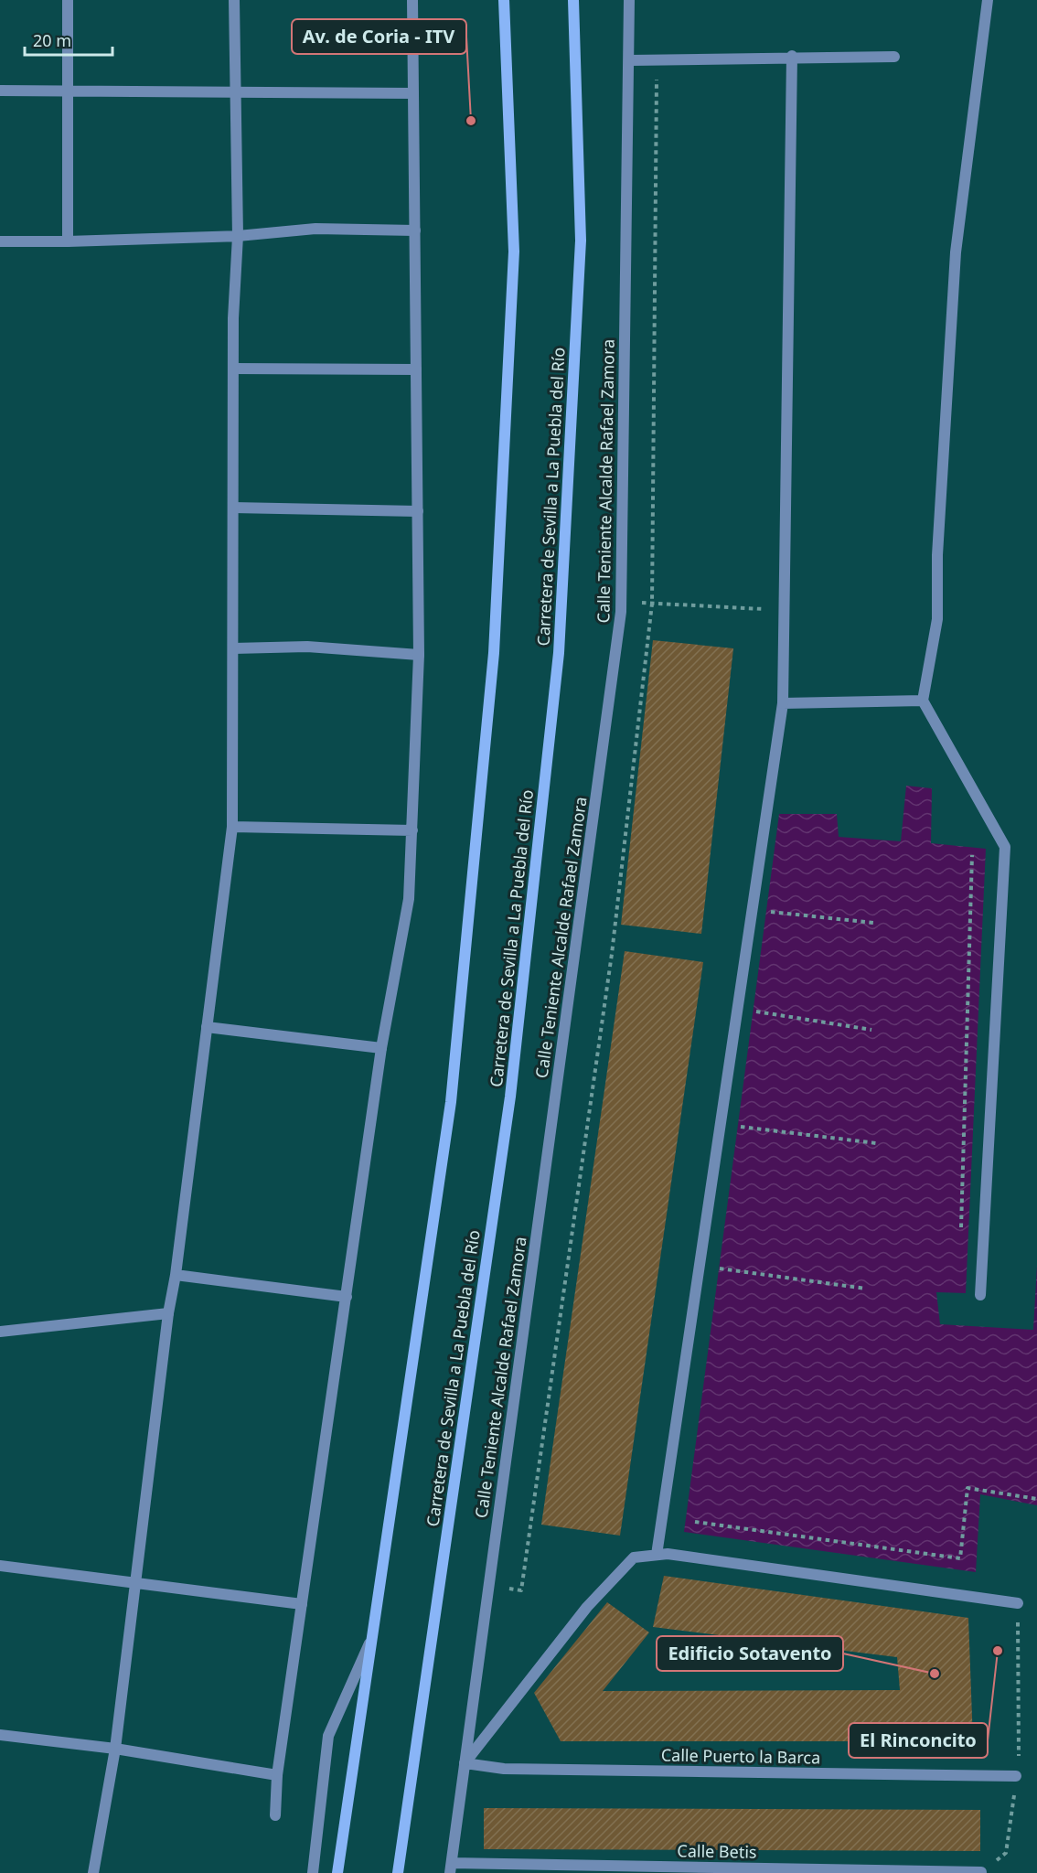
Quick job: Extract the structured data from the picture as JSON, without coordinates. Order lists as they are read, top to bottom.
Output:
{
  "streets": {
    "main road": ["Carretera de Sevilla a La Puebla del Río"],
    "street": ["Calle Teniente Alcalde Rafael Zamora", "Calle Puerto la Barca", "Calle Betis"]
  },
  "crossings": [
    ["Calle Teniente Alcalde Rafael Zamora", "Calle Puerto la Barca"],
    ["Calle Teniente Alcalde Rafael Zamora", "Calle Betis"]
  ],
  "places": ["Av. de Coria - ITV", "El Rinconcito", "Edificio Sotavento"],
  "scale_bar": "20 m"
}
